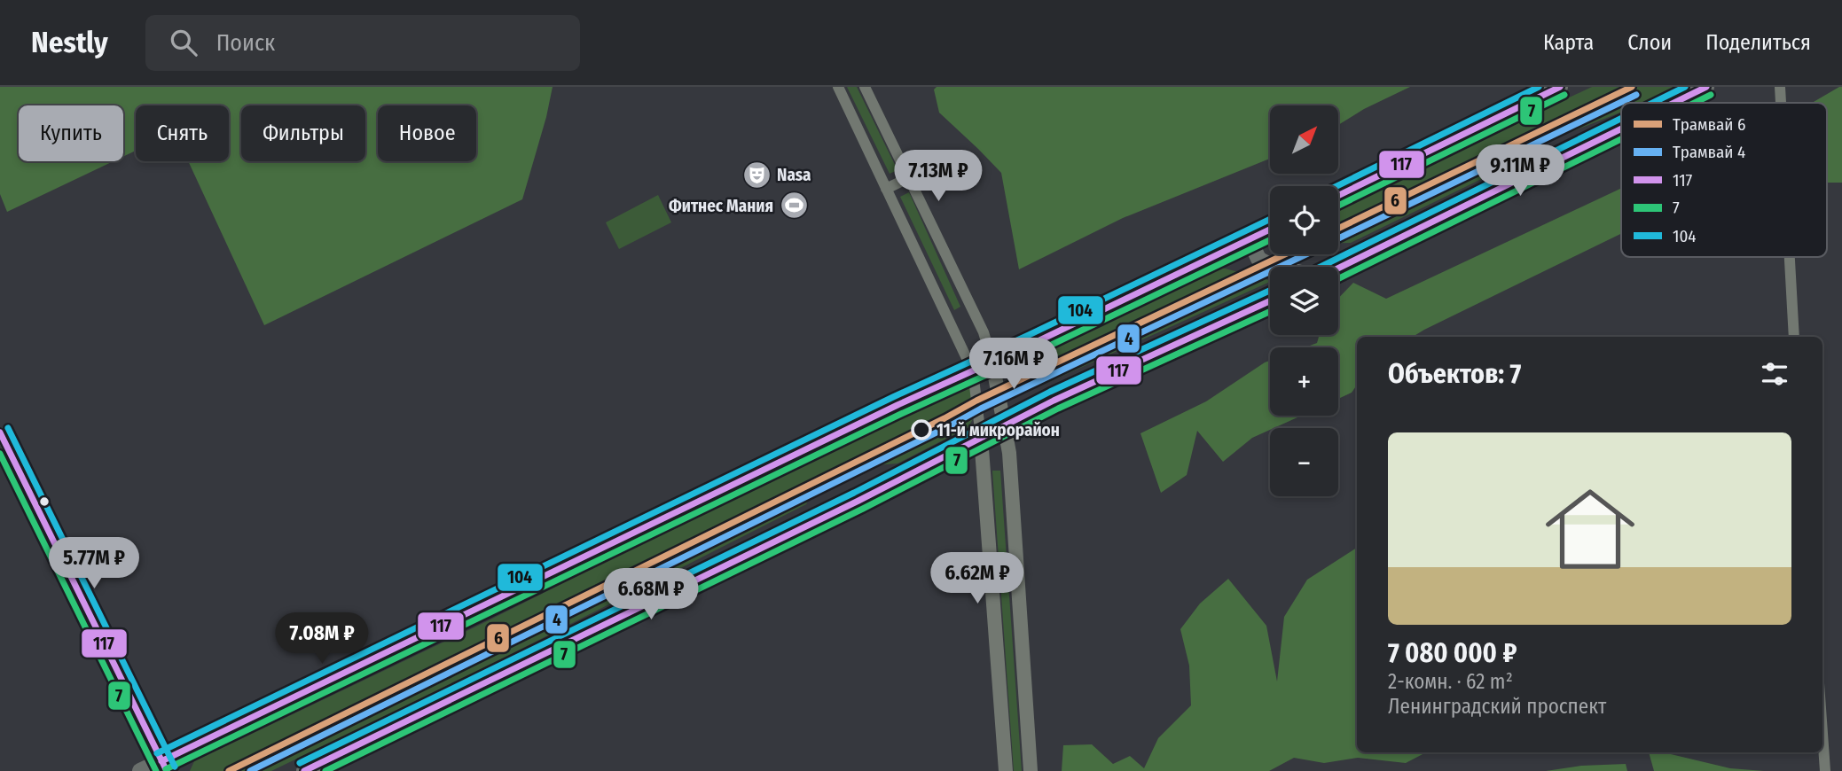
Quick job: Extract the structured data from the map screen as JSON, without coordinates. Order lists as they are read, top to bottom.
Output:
{
  "places": {
    "theatre": ["Nasa"],
    "sports": ["Фитнес Мания"],
    "other": ["11-й микрорайон"]
  },
  "lines": [
    "tram line 6",
    "transit line 117",
    "transit line 104",
    "tram line 4",
    "transit line 7"
  ],
  "legend": [
    "Трамвай 6",
    "Трамвай 4",
    "117",
    "7",
    "104"
  ],
  "north": "top right",
  "page": {
    "header": "Nestly",
    "search": "Поиск",
    "nav": ["Карта", "Слои", "Поделиться"],
    "map_buttons": ["+", "−"],
    "chip": [
      "Купить",
      "Снять",
      "Фильтры",
      "Новое"
    ],
    "price": [
      "9.11M ₽",
      "7.13M ₽",
      "7.16M ₽",
      "5.77M ₽",
      "6.62M ₽",
      "6.68M ₽",
      "7.08M ₽"
    ],
    "heading": "Объектов: 7",
    "list": [
      {
        "name": "7 080 000 ₽",
        "note": "2-комн. · 62 m² · Ленинградский проспект"
      }
    ]
  }
}
